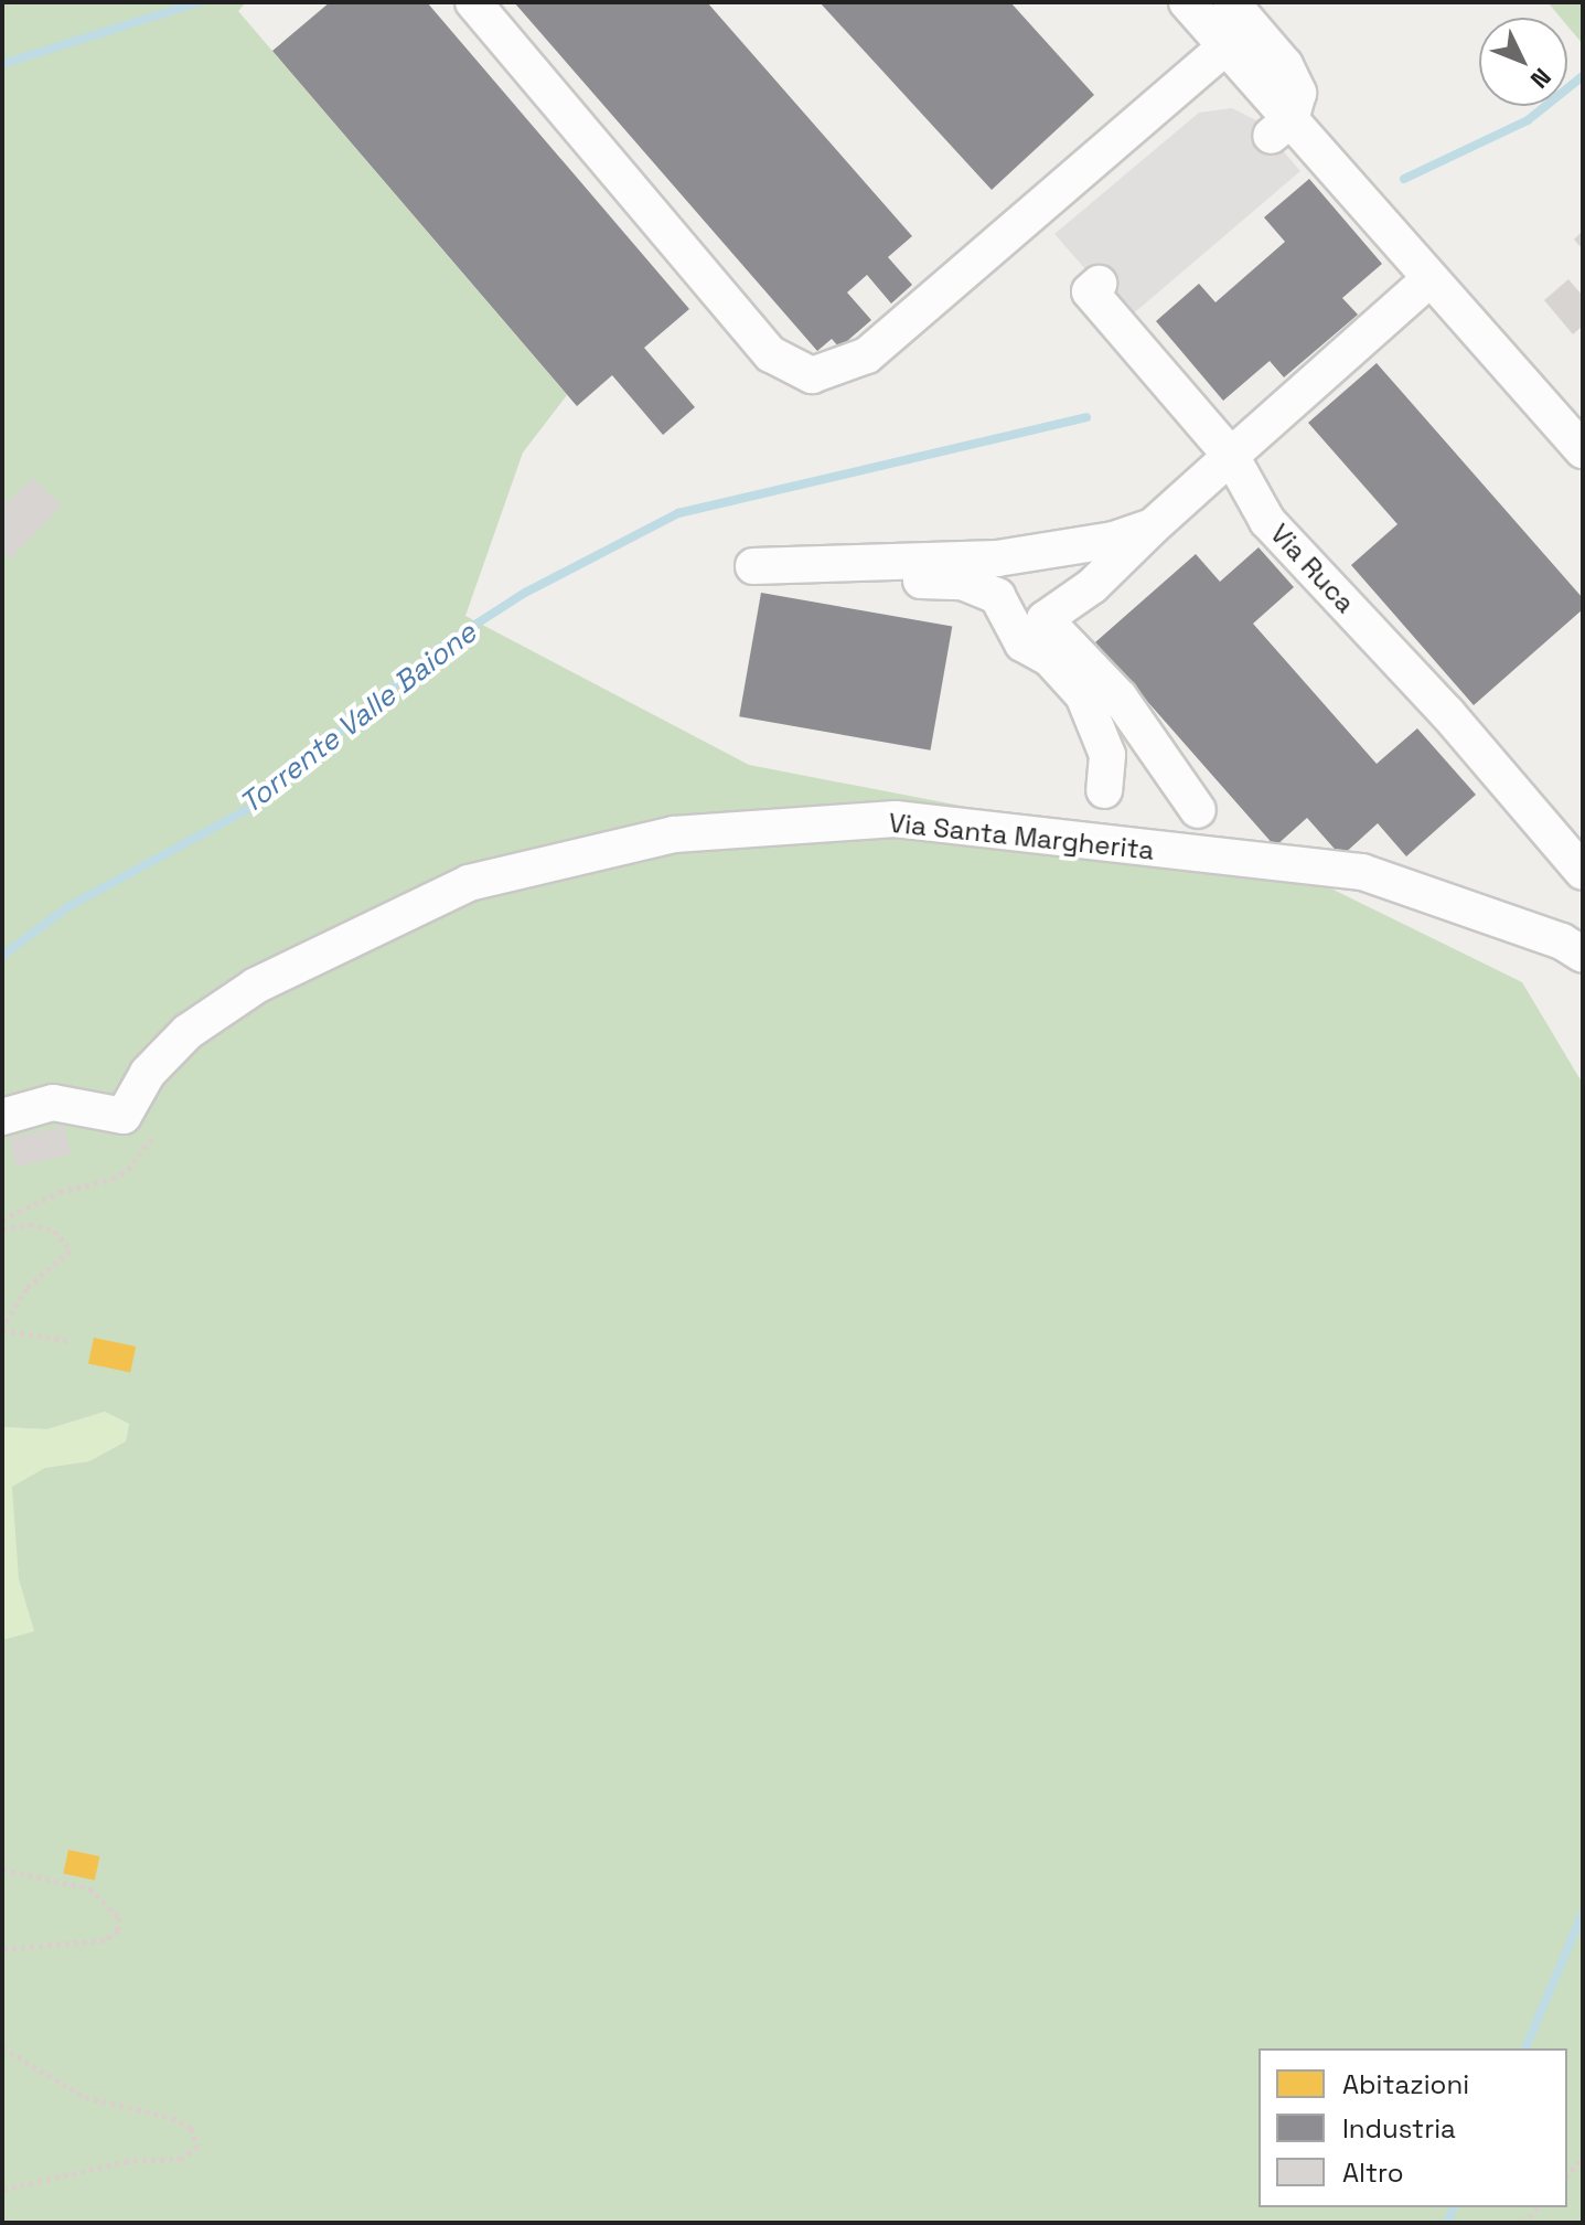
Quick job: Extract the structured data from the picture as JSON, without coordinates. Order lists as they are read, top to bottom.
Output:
{
  "streets": {
    "street": ["Via Ruca", "Via Santa Margherita"]
  },
  "water": ["Torrente Valle Baione"],
  "legend": ["Abitazioni", "Industria", "Altro"],
  "north": "bottom right"
}
